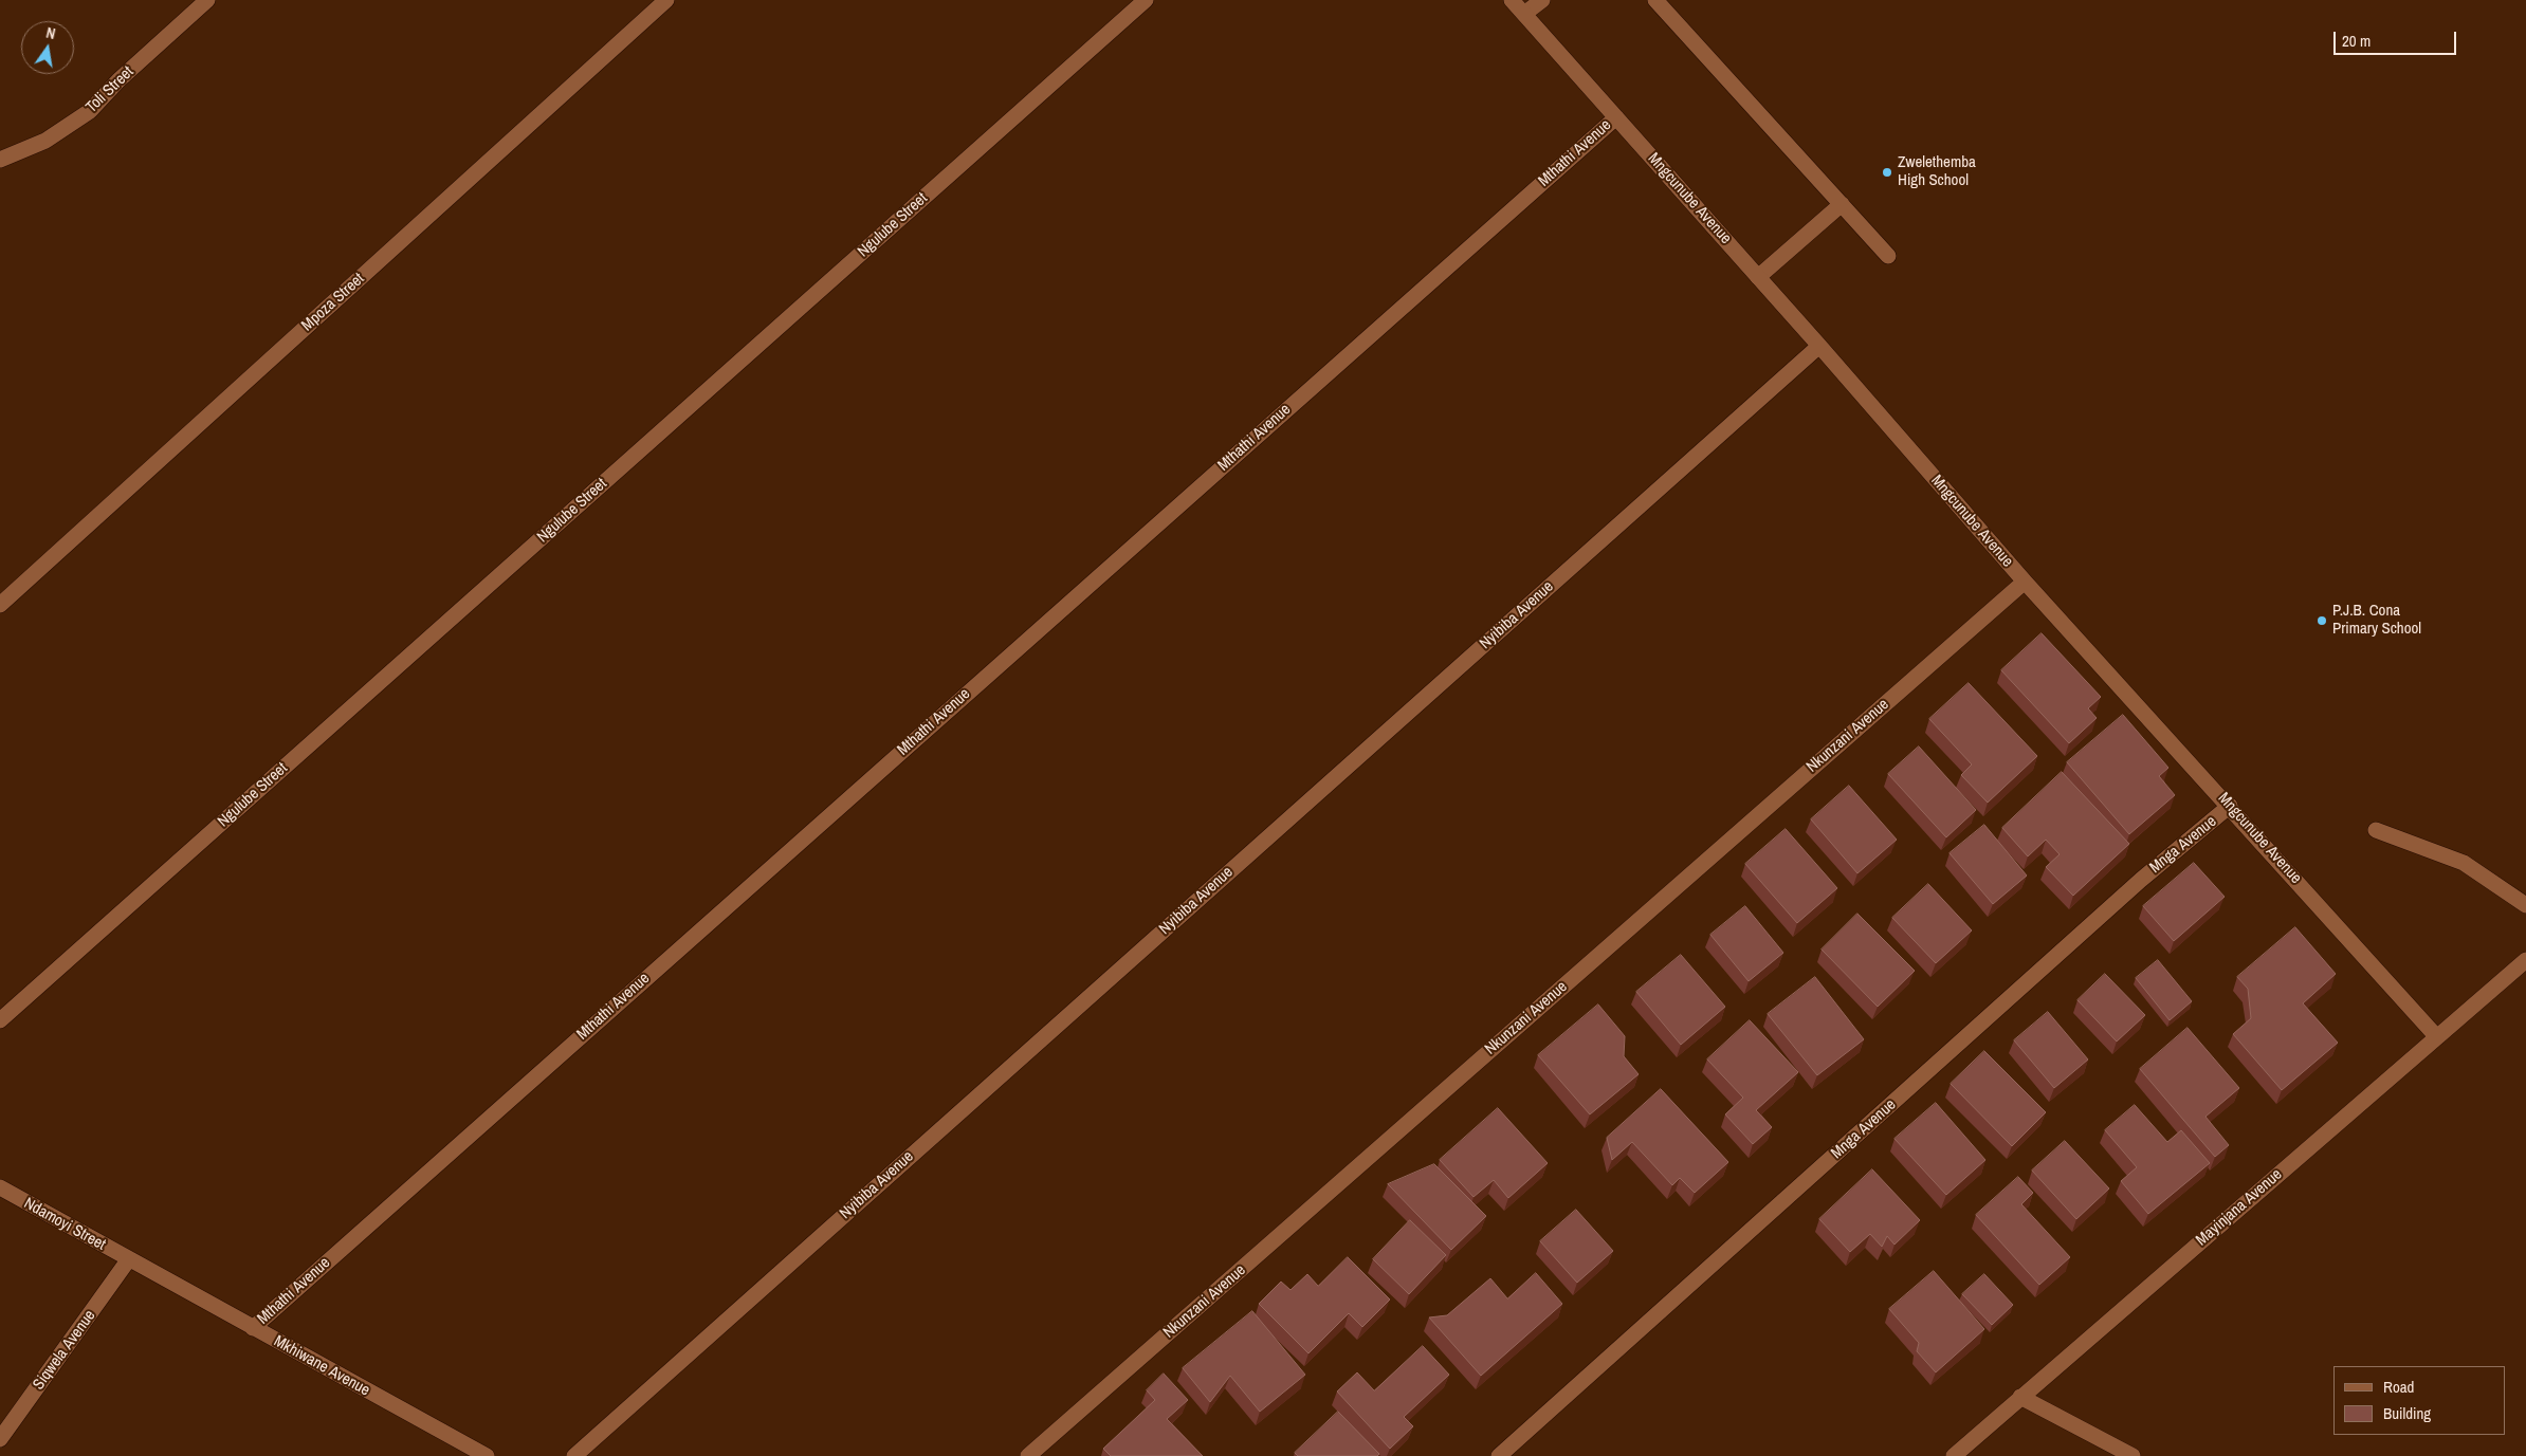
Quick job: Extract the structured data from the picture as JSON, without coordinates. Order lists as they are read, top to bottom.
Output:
{
  "streets": {
    "street": [
      "Toli Street",
      "Mthathi Avenue",
      "Mngcunube Avenue",
      "Ngulube Street",
      "Mpoza Street",
      "Nyibiba Avenue",
      "Nkunzani Avenue",
      "Mnga Avenue",
      "Mayinjana Avenue",
      "Ndamoyi Street",
      "Siqwela Avenue",
      "Mkhiwane Avenue"
    ]
  },
  "crossings": [
    ["Mthathi Avenue", "Mngcunube Avenue"],
    ["Mthathi Avenue", "Mkhiwane Avenue"],
    ["Mngcunube Avenue", "Nyibiba Avenue"],
    ["Mngcunube Avenue", "Nkunzani Avenue"],
    ["Mngcunube Avenue", "Mnga Avenue"],
    ["Mngcunube Avenue", "Mayinjana Avenue"],
    ["Ndamoyi Street", "Siqwela Avenue"],
    ["Ndamoyi Street", "Mkhiwane Avenue"],
    ["Siqwela Avenue", "Mkhiwane Avenue"]
  ],
  "places": ["Zwelethemba High School", "P.J.B. Cona Primary School"],
  "legend": ["Road", "Building"],
  "scale_bar": "20 m",
  "north": "top"
}
